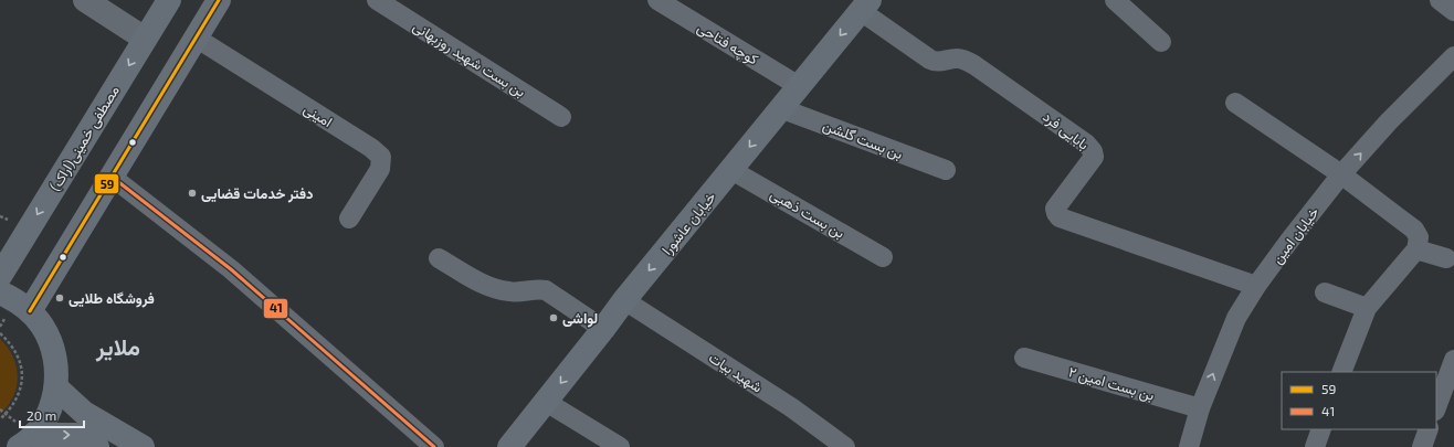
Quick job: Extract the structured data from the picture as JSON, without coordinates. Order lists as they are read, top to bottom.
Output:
{
  "streets": {
    "main road": ["مصطفی خمینی(اراک)", "خیابان عاشورا"],
    "street": [
      "کوچه فتاحی",
      "بن بست شهید روزبهانی",
      "امینی",
      "بابایی فرد",
      "بن بست گلشن",
      "بن بست ذهبی",
      "خیابان امین",
      "شهید بیات",
      "بن بست امین ۲"
    ]
  },
  "crossings": [
    ["کوچه فتاحی", "خیابان عاشورا"],
    ["بابایی فرد", "خیابان عاشورا"],
    ["بابایی فرد", "خیابان امین"],
    ["بن بست گلشن", "خیابان عاشورا"],
    ["بن بست ذهبی", "خیابان عاشورا"],
    ["خیابان عاشورا", "شهید بیات"],
    ["خیابان امین", "بن بست امین ۲"]
  ],
  "one_way": ["خیابان عاشورا", "خیابان امین"],
  "districts": ["ملایر"],
  "places": ["دفتر خدمات قضایی", "فروشگاه طلایی", "لواشی"],
  "lines": ["transit line 59", "transit line 41"],
  "legend": ["59", "41"],
  "scale_bar": "20 m"
}
